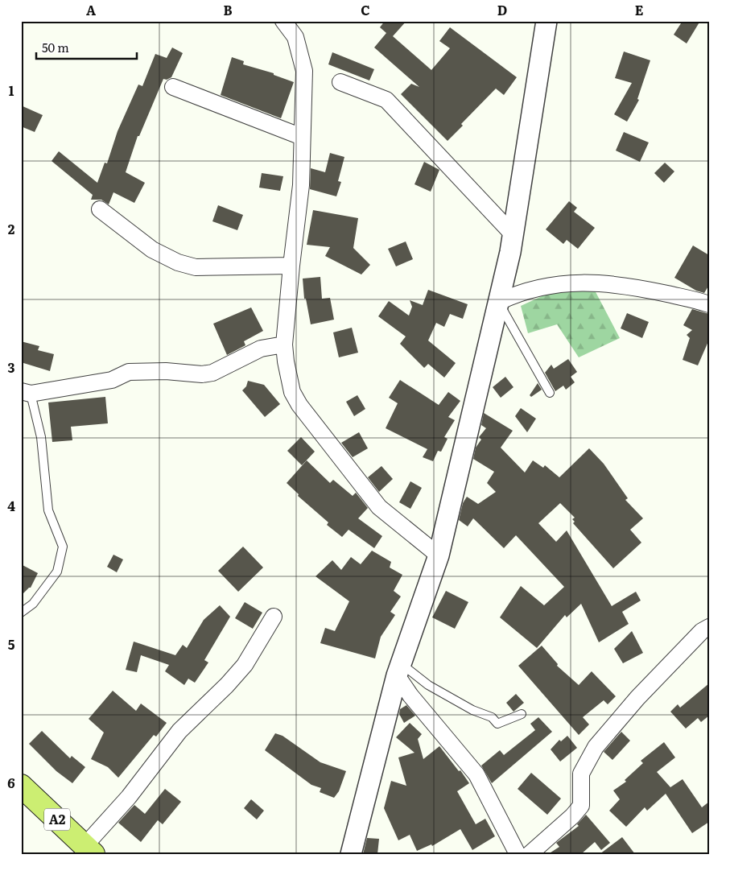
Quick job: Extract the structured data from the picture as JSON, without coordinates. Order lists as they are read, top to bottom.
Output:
{
  "streets": {
    "main road": ["A2"]
  },
  "scale_bar": "50 m",
  "grid": {
    "columns": [
      "A",
      "B",
      "C",
      "D",
      "E"
    ],
    "rows": [
      "1",
      "2",
      "3",
      "4",
      "5",
      "6"
    ]
  }
}
